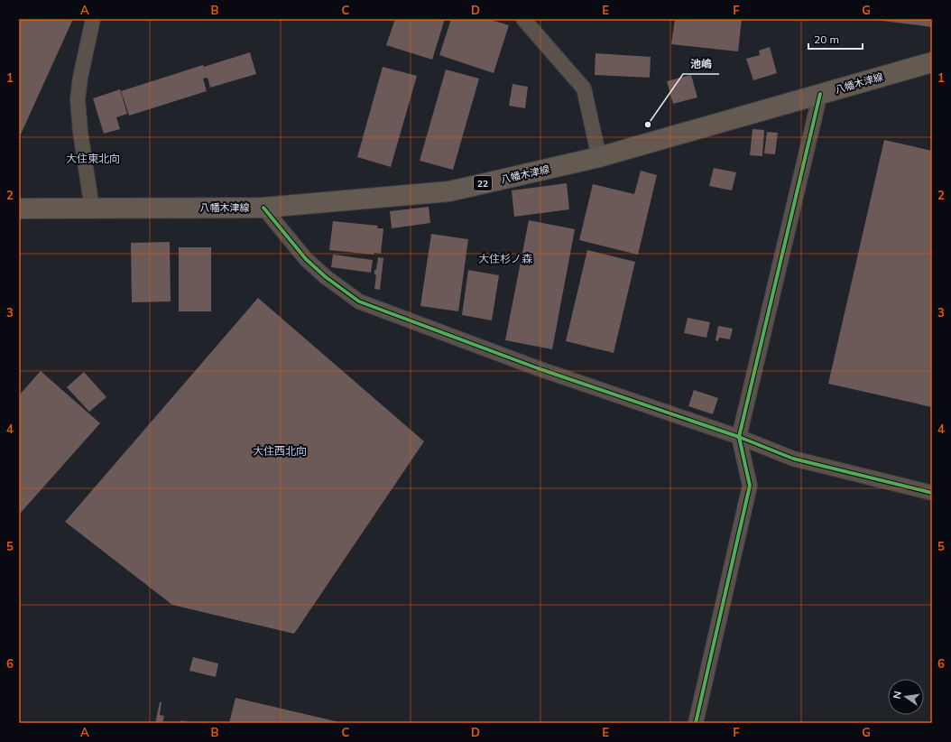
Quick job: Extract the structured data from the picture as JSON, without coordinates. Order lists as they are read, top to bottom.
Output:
{
  "streets": {
    "main road": ["八幡木津線", "22"]
  },
  "districts": ["大住東北向", "大住杉ノ森", "大住西北向"],
  "places": ["池嶋"],
  "scale_bar": "20 m",
  "north": "left",
  "grid": {
    "columns": [
      "A",
      "B",
      "C",
      "D",
      "E",
      "F",
      "G"
    ],
    "rows": [
      "1",
      "2",
      "3",
      "4",
      "5",
      "6"
    ]
  }
}
